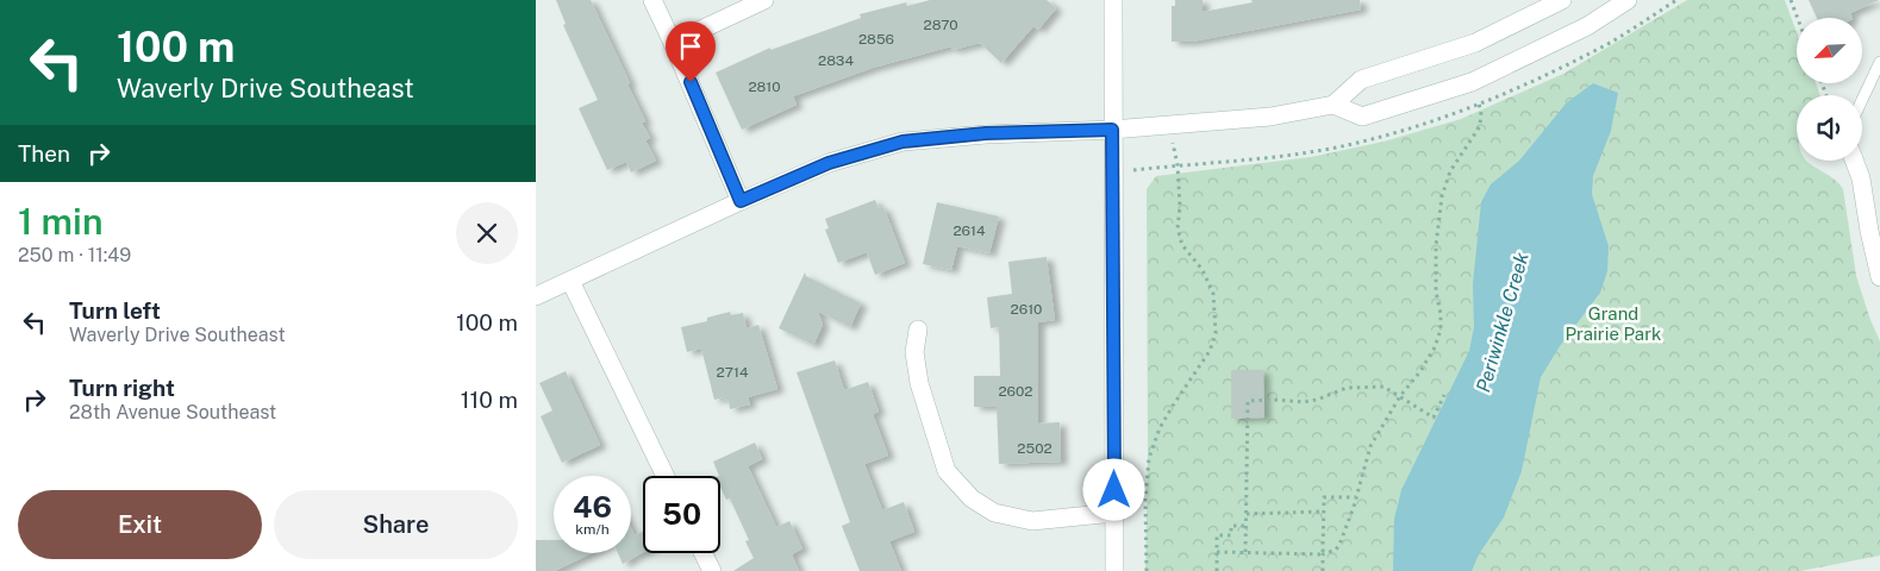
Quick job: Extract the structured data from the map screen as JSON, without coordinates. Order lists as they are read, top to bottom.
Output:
{
  "water": ["Periwinkle Creek"],
  "parks": ["Grand Prairie Park"],
  "house_numbers": [
    "2870",
    "2856",
    "2834",
    "2810",
    "2614",
    "2610",
    "2714",
    "2602",
    "2502"
  ],
  "north": "bottom left",
  "page": {
    "turn": ["100 m", "Waverly Drive Southeast"],
    "then": "Then",
    "heading": ["1 min", "250 m · 11:49"],
    "list": [
      {
        "name": "Turn left",
        "note": "Waverly Drive Southeast",
        "value": "100 m"
      },
      {
        "name": "Turn right",
        "note": "28th Avenue Southeast",
        "value": "110 m"
      }
    ],
    "speed": "46 km/h",
    "limit": "50",
    "buttons": ["Exit", "Share"]
  }
}
